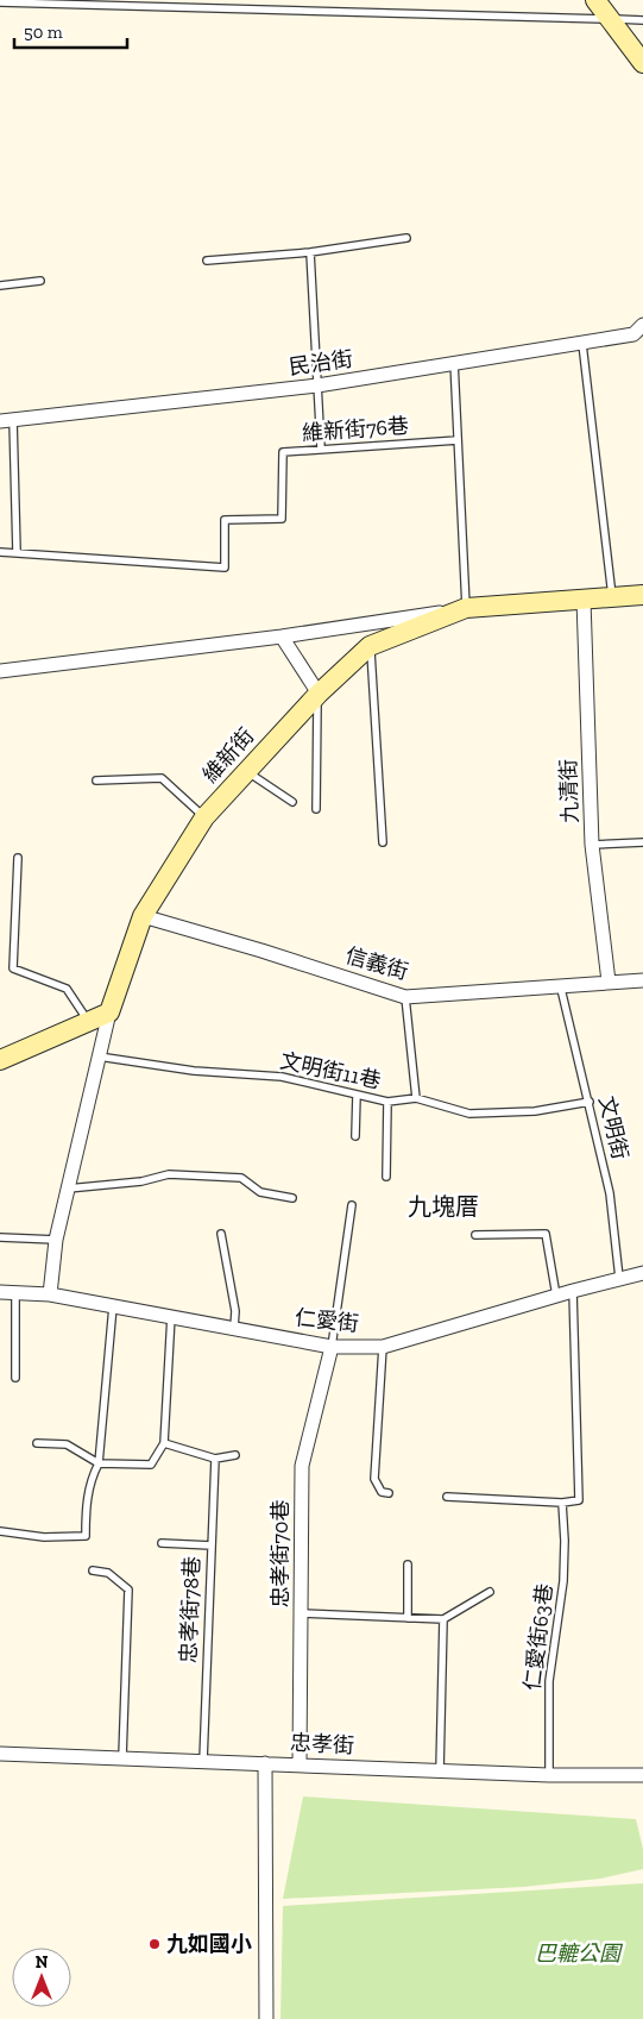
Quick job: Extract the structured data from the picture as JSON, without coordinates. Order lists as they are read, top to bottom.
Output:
{
  "streets": {
    "street": [
      "民治街",
      "維新街",
      "九清街",
      "信義街",
      "仁愛街",
      "忠孝街70巷",
      "忠孝街"
    ],
    "lane": [
      "維新街76巷",
      "文明街11巷",
      "文明街",
      "忠孝街78巷",
      "仁愛街63巷"
    ]
  },
  "crossings": [
    ["維新街", "九清街"],
    ["維新街", "信義街"],
    ["九清街", "信義街"],
    ["信義街", "文明街"],
    ["文明街11巷", "文明街"],
    ["文明街", "仁愛街"],
    ["仁愛街", "忠孝街70巷"],
    ["忠孝街70巷", "忠孝街"],
    ["忠孝街78巷", "忠孝街"],
    ["仁愛街63巷", "忠孝街"]
  ],
  "districts": ["九塊厝"],
  "parks": ["巴轆公園"],
  "places": ["九如國小"],
  "scale_bar": "50 m",
  "north": "top"
}
